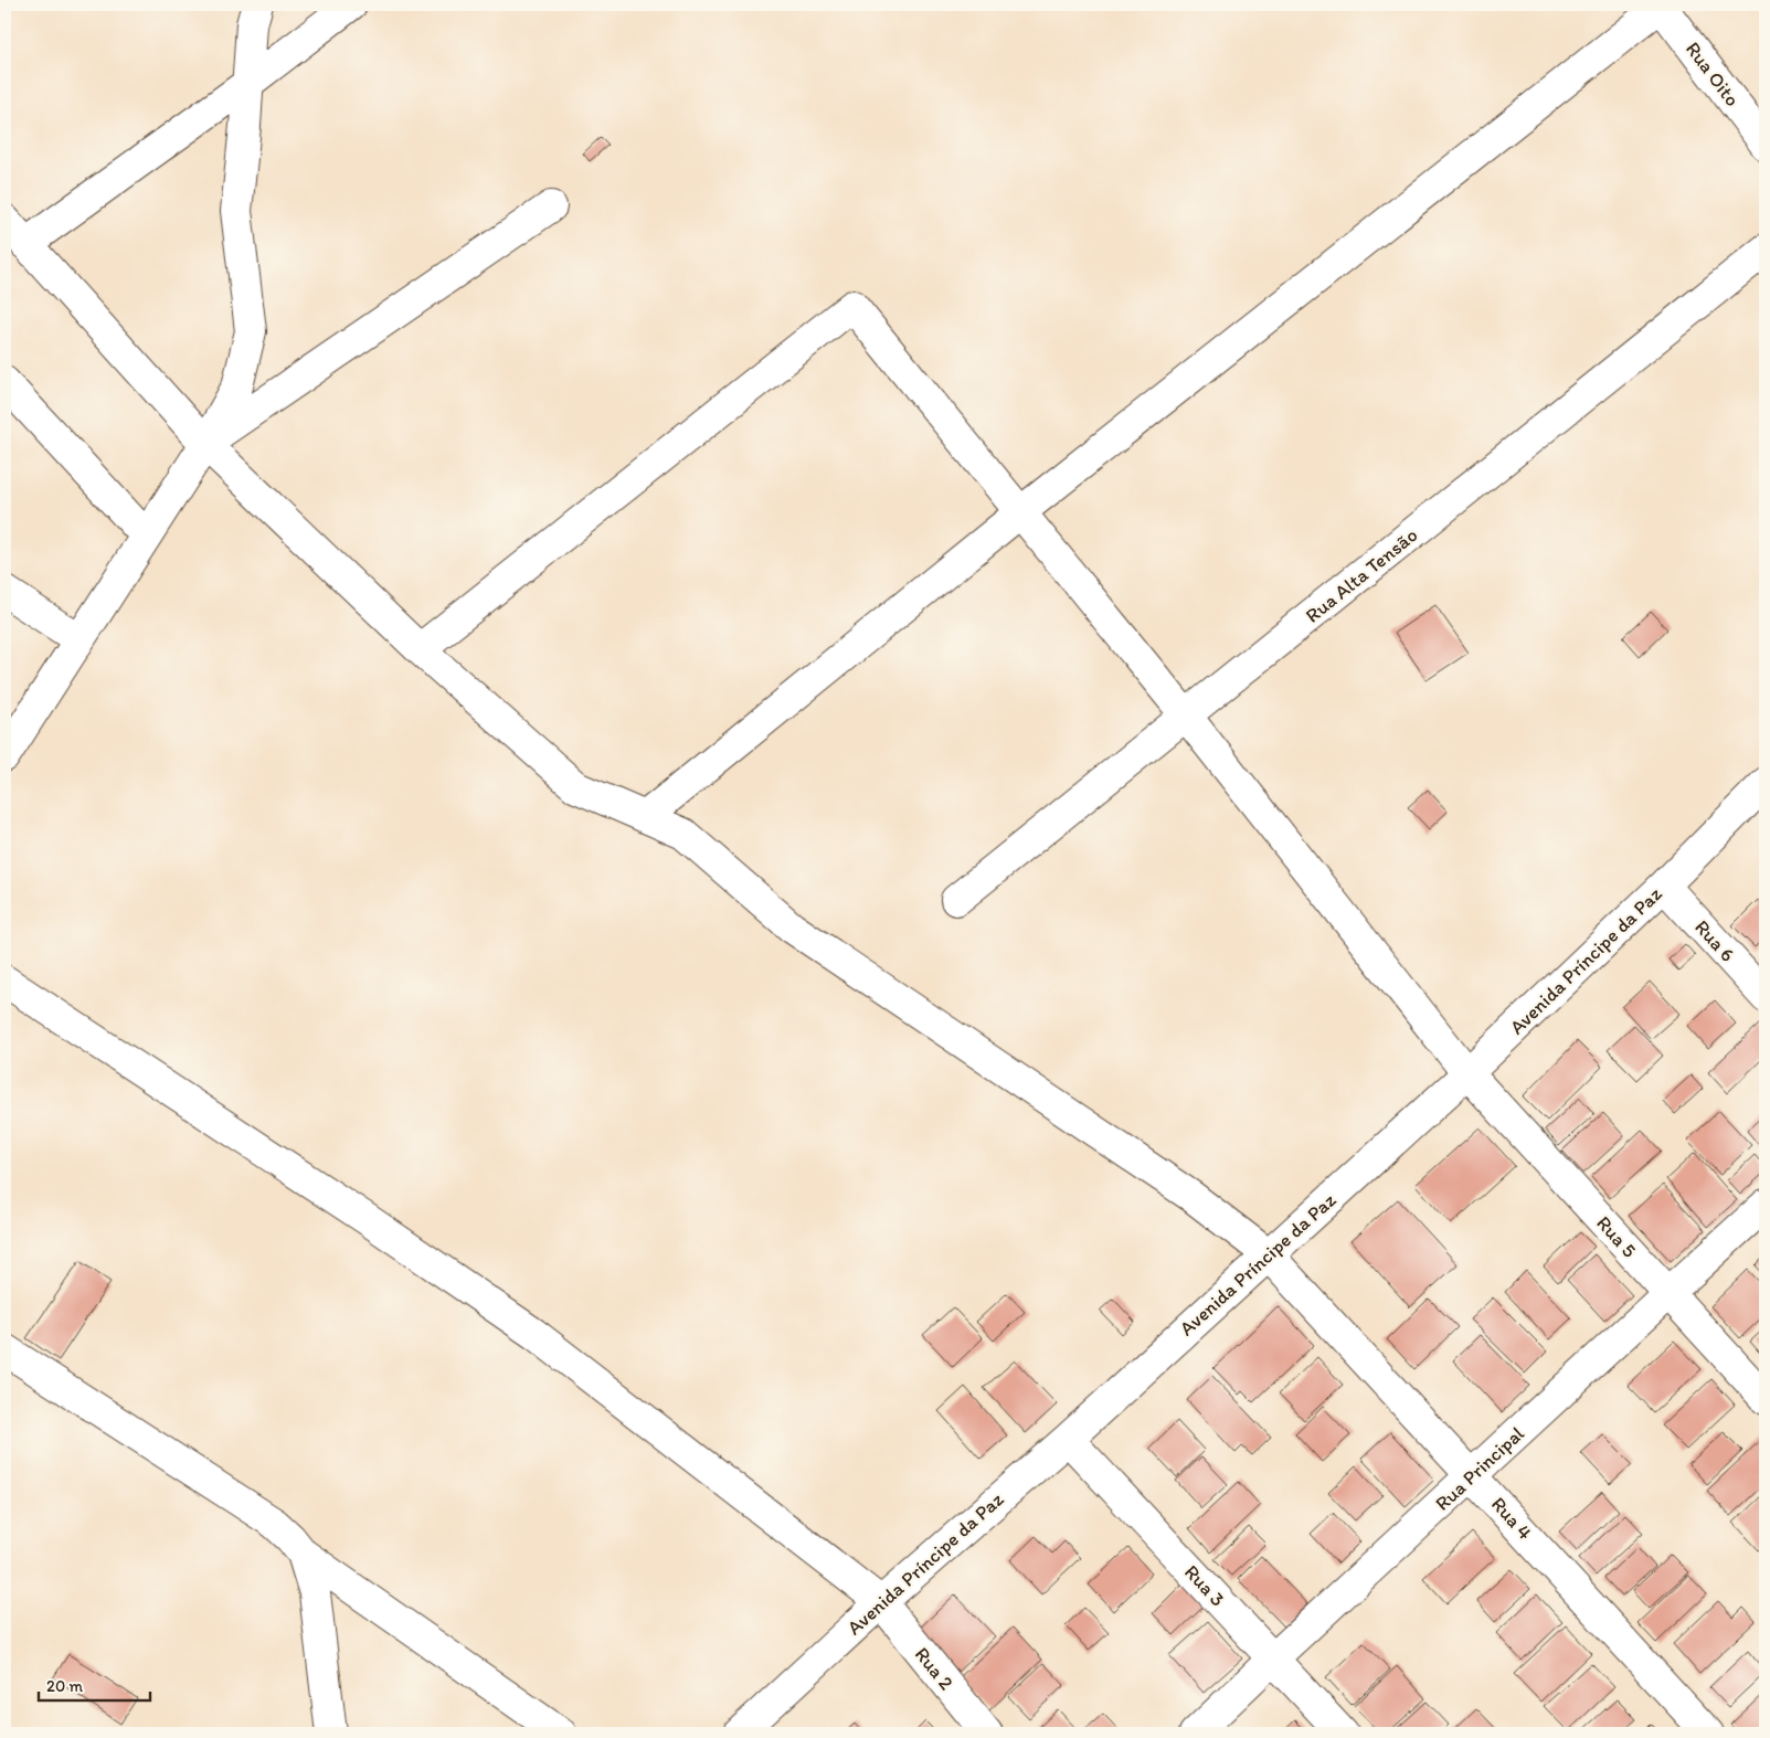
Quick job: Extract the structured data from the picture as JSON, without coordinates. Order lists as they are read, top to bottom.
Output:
{
  "streets": {
    "street": [
      "Rua Oito",
      "Rua Alta Tensão",
      "Rua 6",
      "Avenida Príncipe da Paz",
      "Rua 5",
      "Rua Principal",
      "Rua 4",
      "Rua 3",
      "Rua 2"
    ]
  },
  "crossings": [
    ["Rua Alta Tensão", "Rua 5"],
    ["Rua 6", "Avenida Príncipe da Paz"],
    ["Avenida Príncipe da Paz", "Rua 5"],
    ["Avenida Príncipe da Paz", "Rua 4"],
    ["Avenida Príncipe da Paz", "Rua 3"],
    ["Avenida Príncipe da Paz", "Rua 2"],
    ["Rua 5", "Rua Principal"],
    ["Rua 5", "Rua 4"],
    ["Rua Principal", "Rua 4"],
    ["Rua Principal", "Rua 3"]
  ],
  "scale_bar": "20 m"
}
